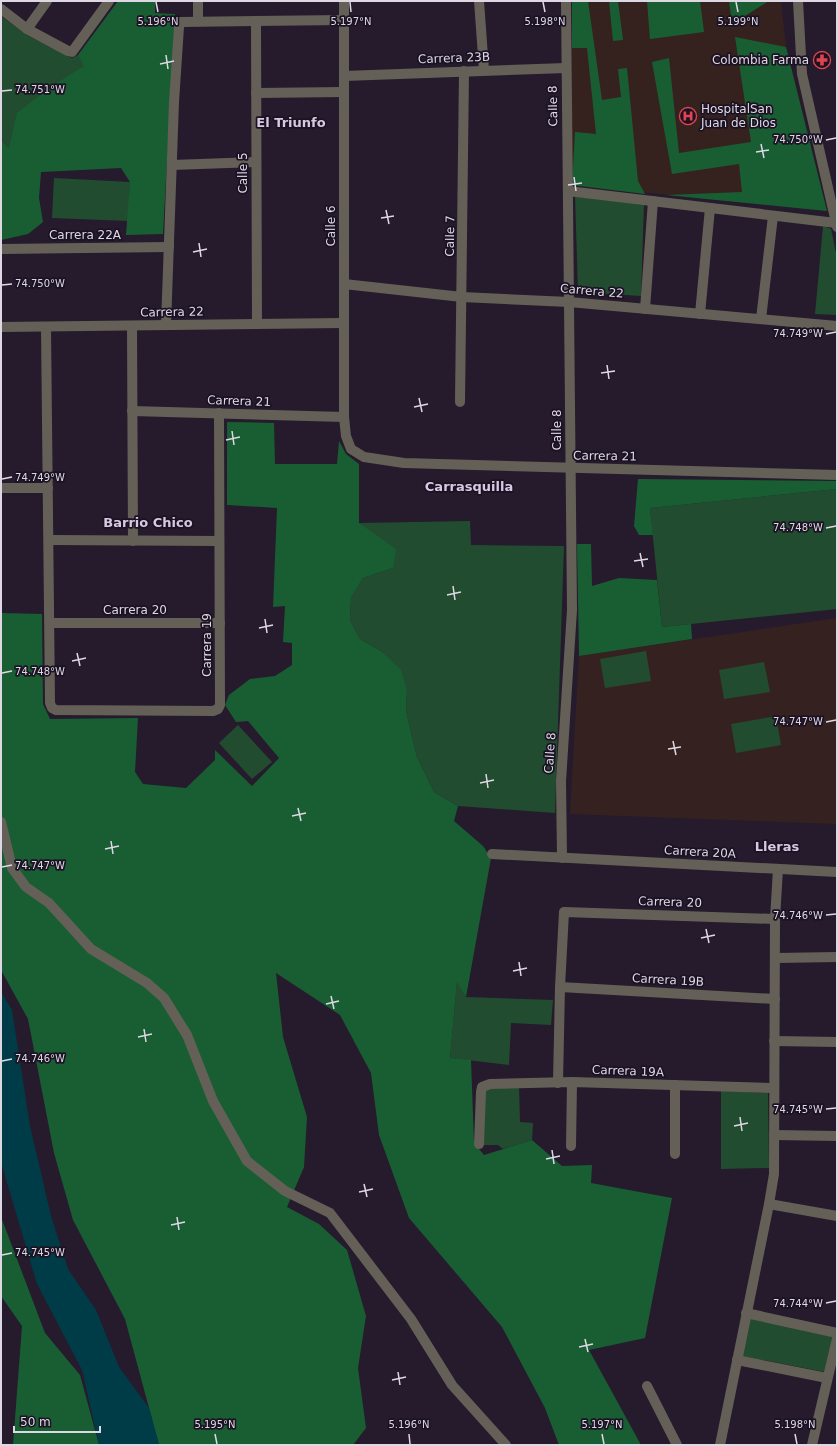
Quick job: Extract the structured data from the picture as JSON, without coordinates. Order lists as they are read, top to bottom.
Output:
{
  "streets": {
    "street": [
      "Carrera 23B",
      "Calle 8",
      "Calle 5",
      "Calle 6",
      "Carrera 22A",
      "Calle 7",
      "Carrera 22",
      "Carrera 21",
      "Carrera 20",
      "Carrera 19",
      "Carrera 20A",
      "Carrera 19B",
      "Carrera 19A"
    ]
  },
  "crossings": [
    ["Carrera 23B", "Calle 8"],
    ["Carrera 23B", "Calle 6"],
    ["Carrera 23B", "Calle 7"],
    ["Calle 8", "Carrera 22"],
    ["Calle 8", "Carrera 21"],
    ["Calle 8", "Carrera 20A"],
    ["Calle 5", "Carrera 22"],
    ["Calle 6", "Carrera 22"],
    ["Calle 6", "Carrera 21"],
    ["Calle 7", "Carrera 22"],
    ["Carrera 21", "Carrera 19"],
    ["Carrera 20", "Carrera 19"],
    ["Carrera 20", "Carrera 19B"]
  ],
  "districts": [
    "El Triunfo",
    "Carrasquilla",
    "Barrio Chico",
    "Lleras"
  ],
  "places": {
    "pharmacy": ["Colombia Farma"],
    "hospital": ["HospitalSan Juan de Dios"]
  },
  "scale_bar": "50 m",
  "coordinates": [
    "5.196°N",
    "5.197°N",
    "5.198°N",
    "5.199°N",
    "74.751°W",
    "74.750°W",
    "74.749°W",
    "74.748°W",
    "74.747°W",
    "74.746°W",
    "74.745°W",
    "74.744°W",
    "5.195°N"
  ]
}
